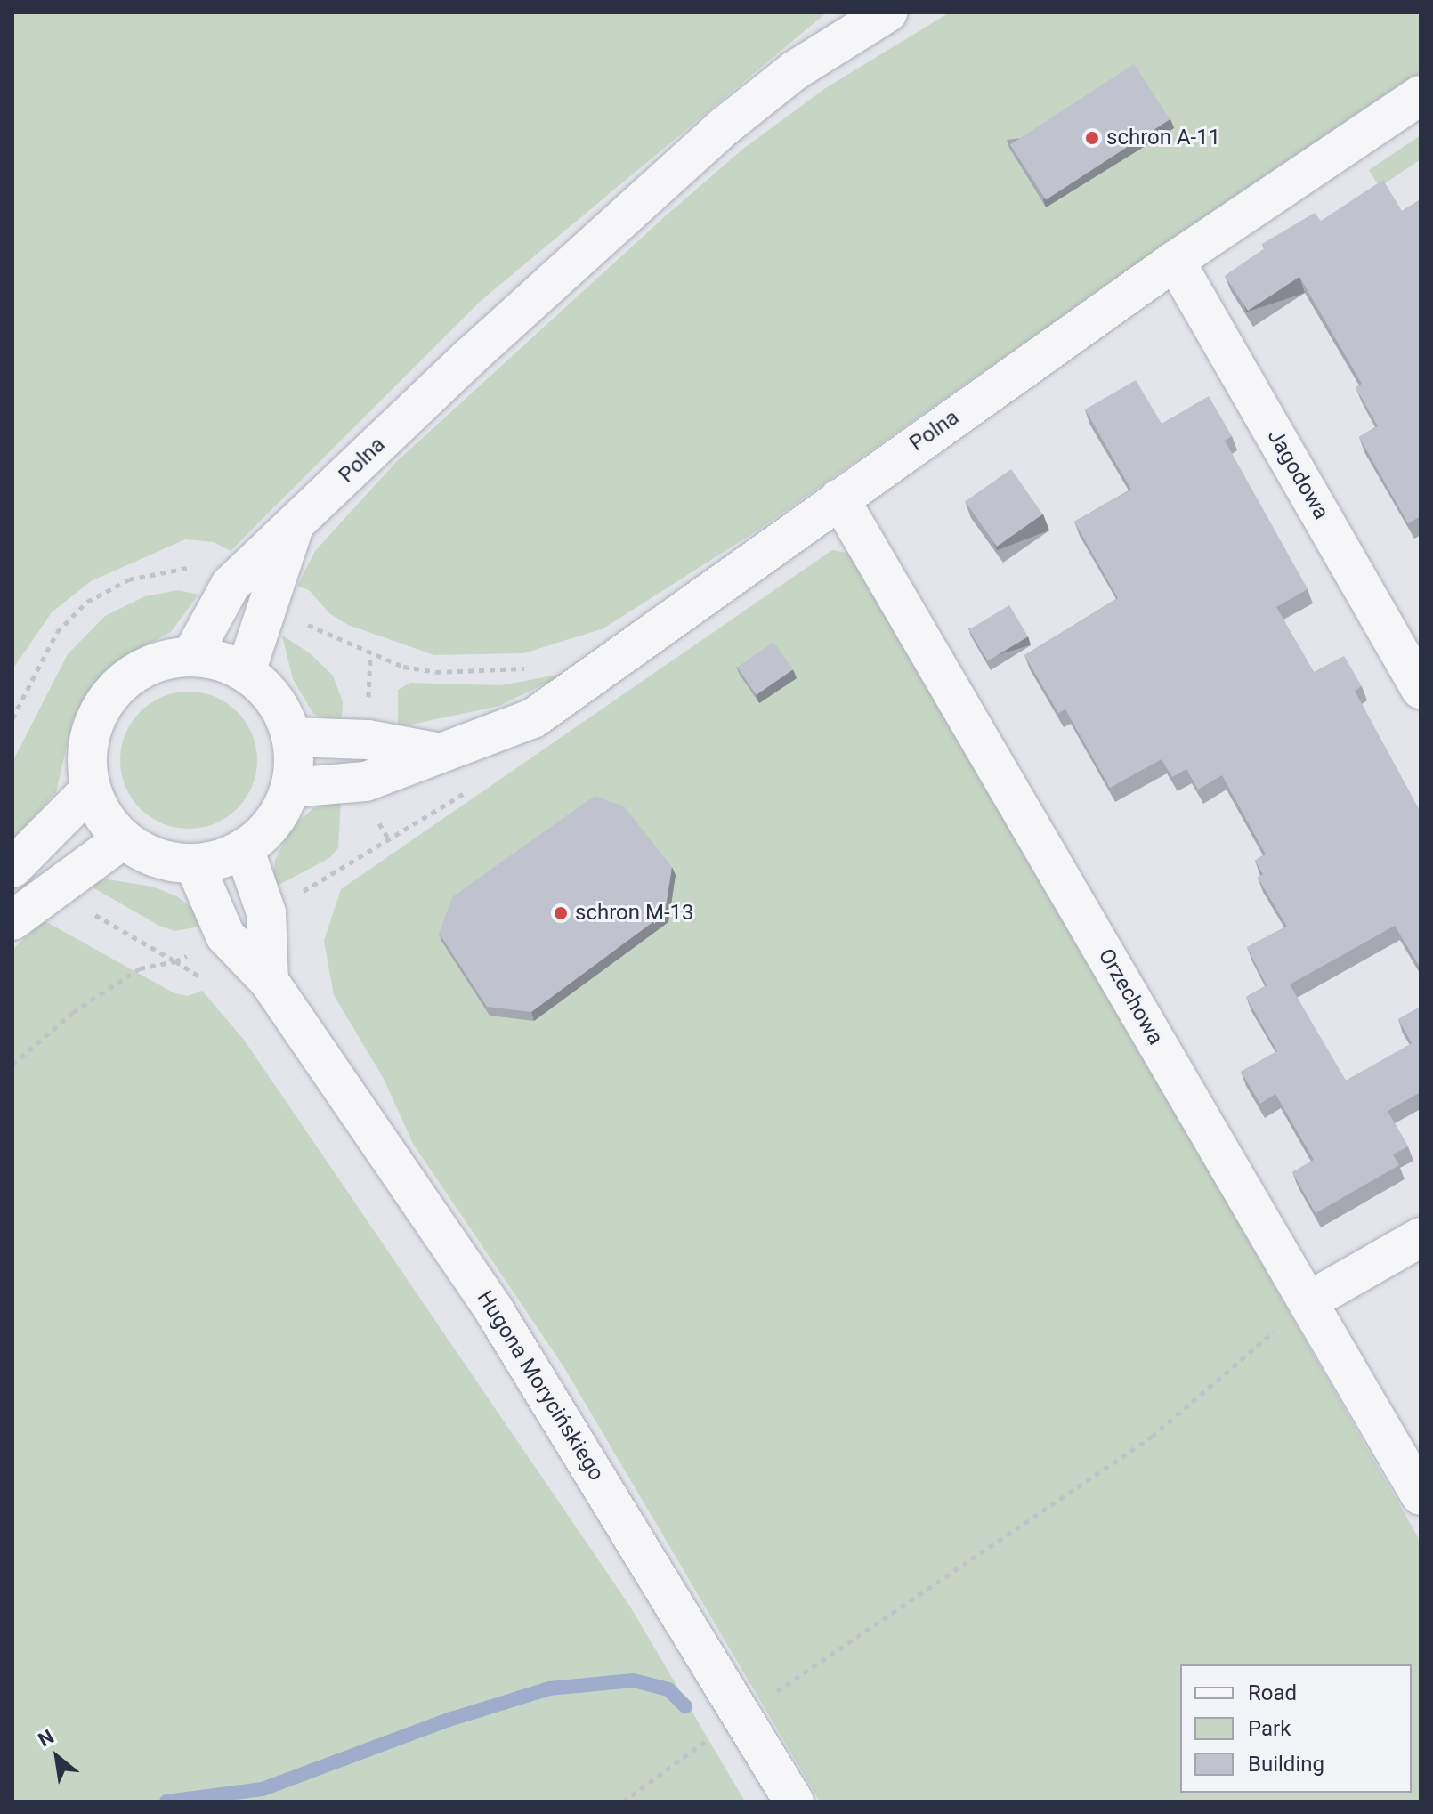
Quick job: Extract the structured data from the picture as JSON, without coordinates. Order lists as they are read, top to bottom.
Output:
{
  "streets": {
    "street": [
      "Polna",
      "Jagodowa",
      "Orzechowa",
      "Hugona Morycińskiego"
    ]
  },
  "crossings": [
    ["Polna", "Jagodowa"],
    ["Polna", "Orzechowa"],
    ["Polna", "Hugona Morycińskiego"]
  ],
  "places": ["schron A-11", "schron M-13"],
  "legend": ["Road", "Park", "Building"],
  "north": "top left"
}
